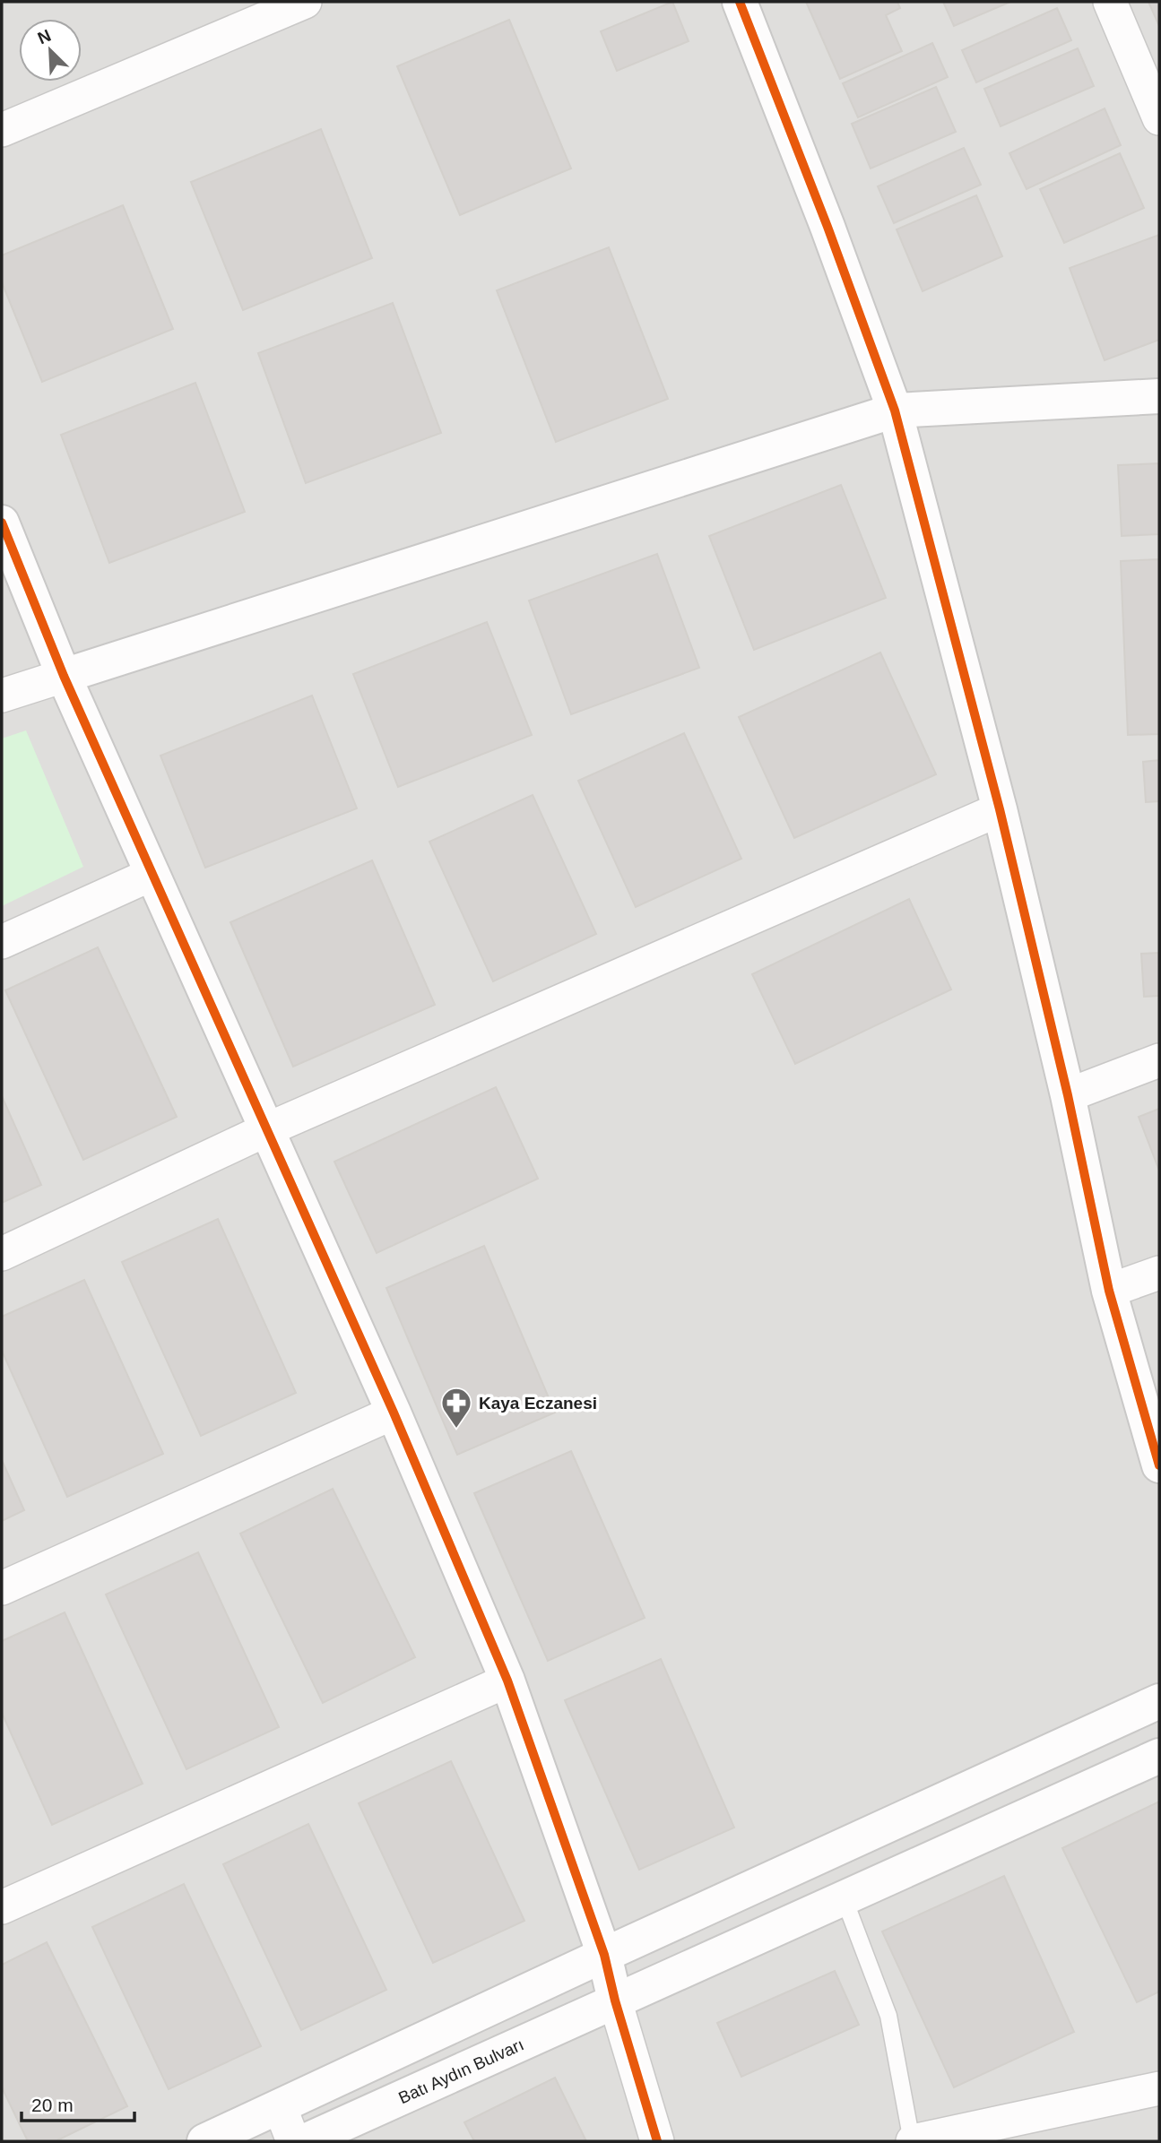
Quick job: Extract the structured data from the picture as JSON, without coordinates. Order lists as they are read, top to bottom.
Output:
{
  "streets": {
    "street": ["Batı Aydın Bulvarı"]
  },
  "places": {
    "pharmacy": ["Kaya Eczanesi"]
  },
  "scale_bar": "20 m",
  "north": "top left"
}
